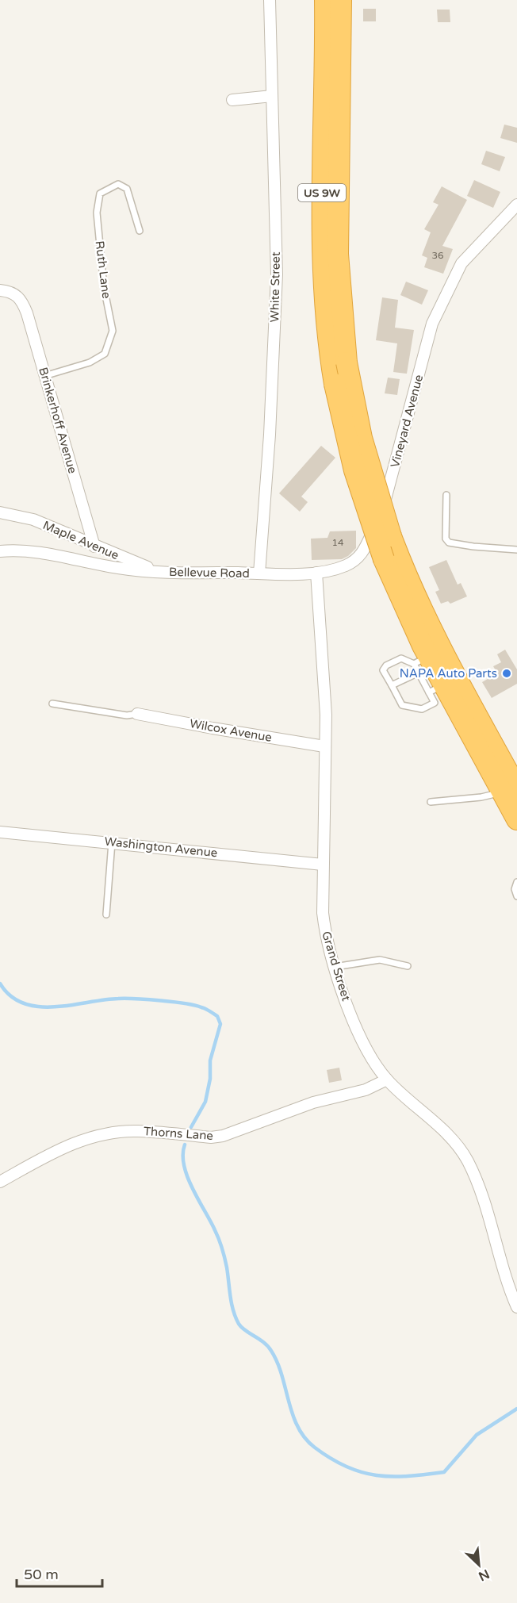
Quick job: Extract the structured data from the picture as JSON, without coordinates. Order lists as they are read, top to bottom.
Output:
{
  "streets": {
    "highway": ["US 9W"],
    "street": [
      "White Street",
      "Brinkerhoff Avenue",
      "Vineyard Avenue",
      "Maple Avenue",
      "Bellevue Road",
      "Wilcox Avenue",
      "Washington Avenue",
      "Grand Street",
      "Thorns Lane"
    ],
    "lane": ["Ruth Lane"]
  },
  "crossings": [
    ["Ruth Lane", "Brinkerhoff Avenue"],
    ["White Street", "Vineyard Avenue"],
    ["White Street", "Bellevue Road"],
    ["Brinkerhoff Avenue", "Maple Avenue"],
    ["Vineyard Avenue", "Bellevue Road"],
    ["Vineyard Avenue", "Grand Street"],
    ["Maple Avenue", "Bellevue Road"],
    ["Wilcox Avenue", "Grand Street"],
    ["Washington Avenue", "Grand Street"],
    ["Grand Street", "Thorns Lane"]
  ],
  "places": ["NAPA Auto Parts"],
  "house_numbers": ["36", "14"],
  "scale_bar": "50 m",
  "north": "bottom right"
}
